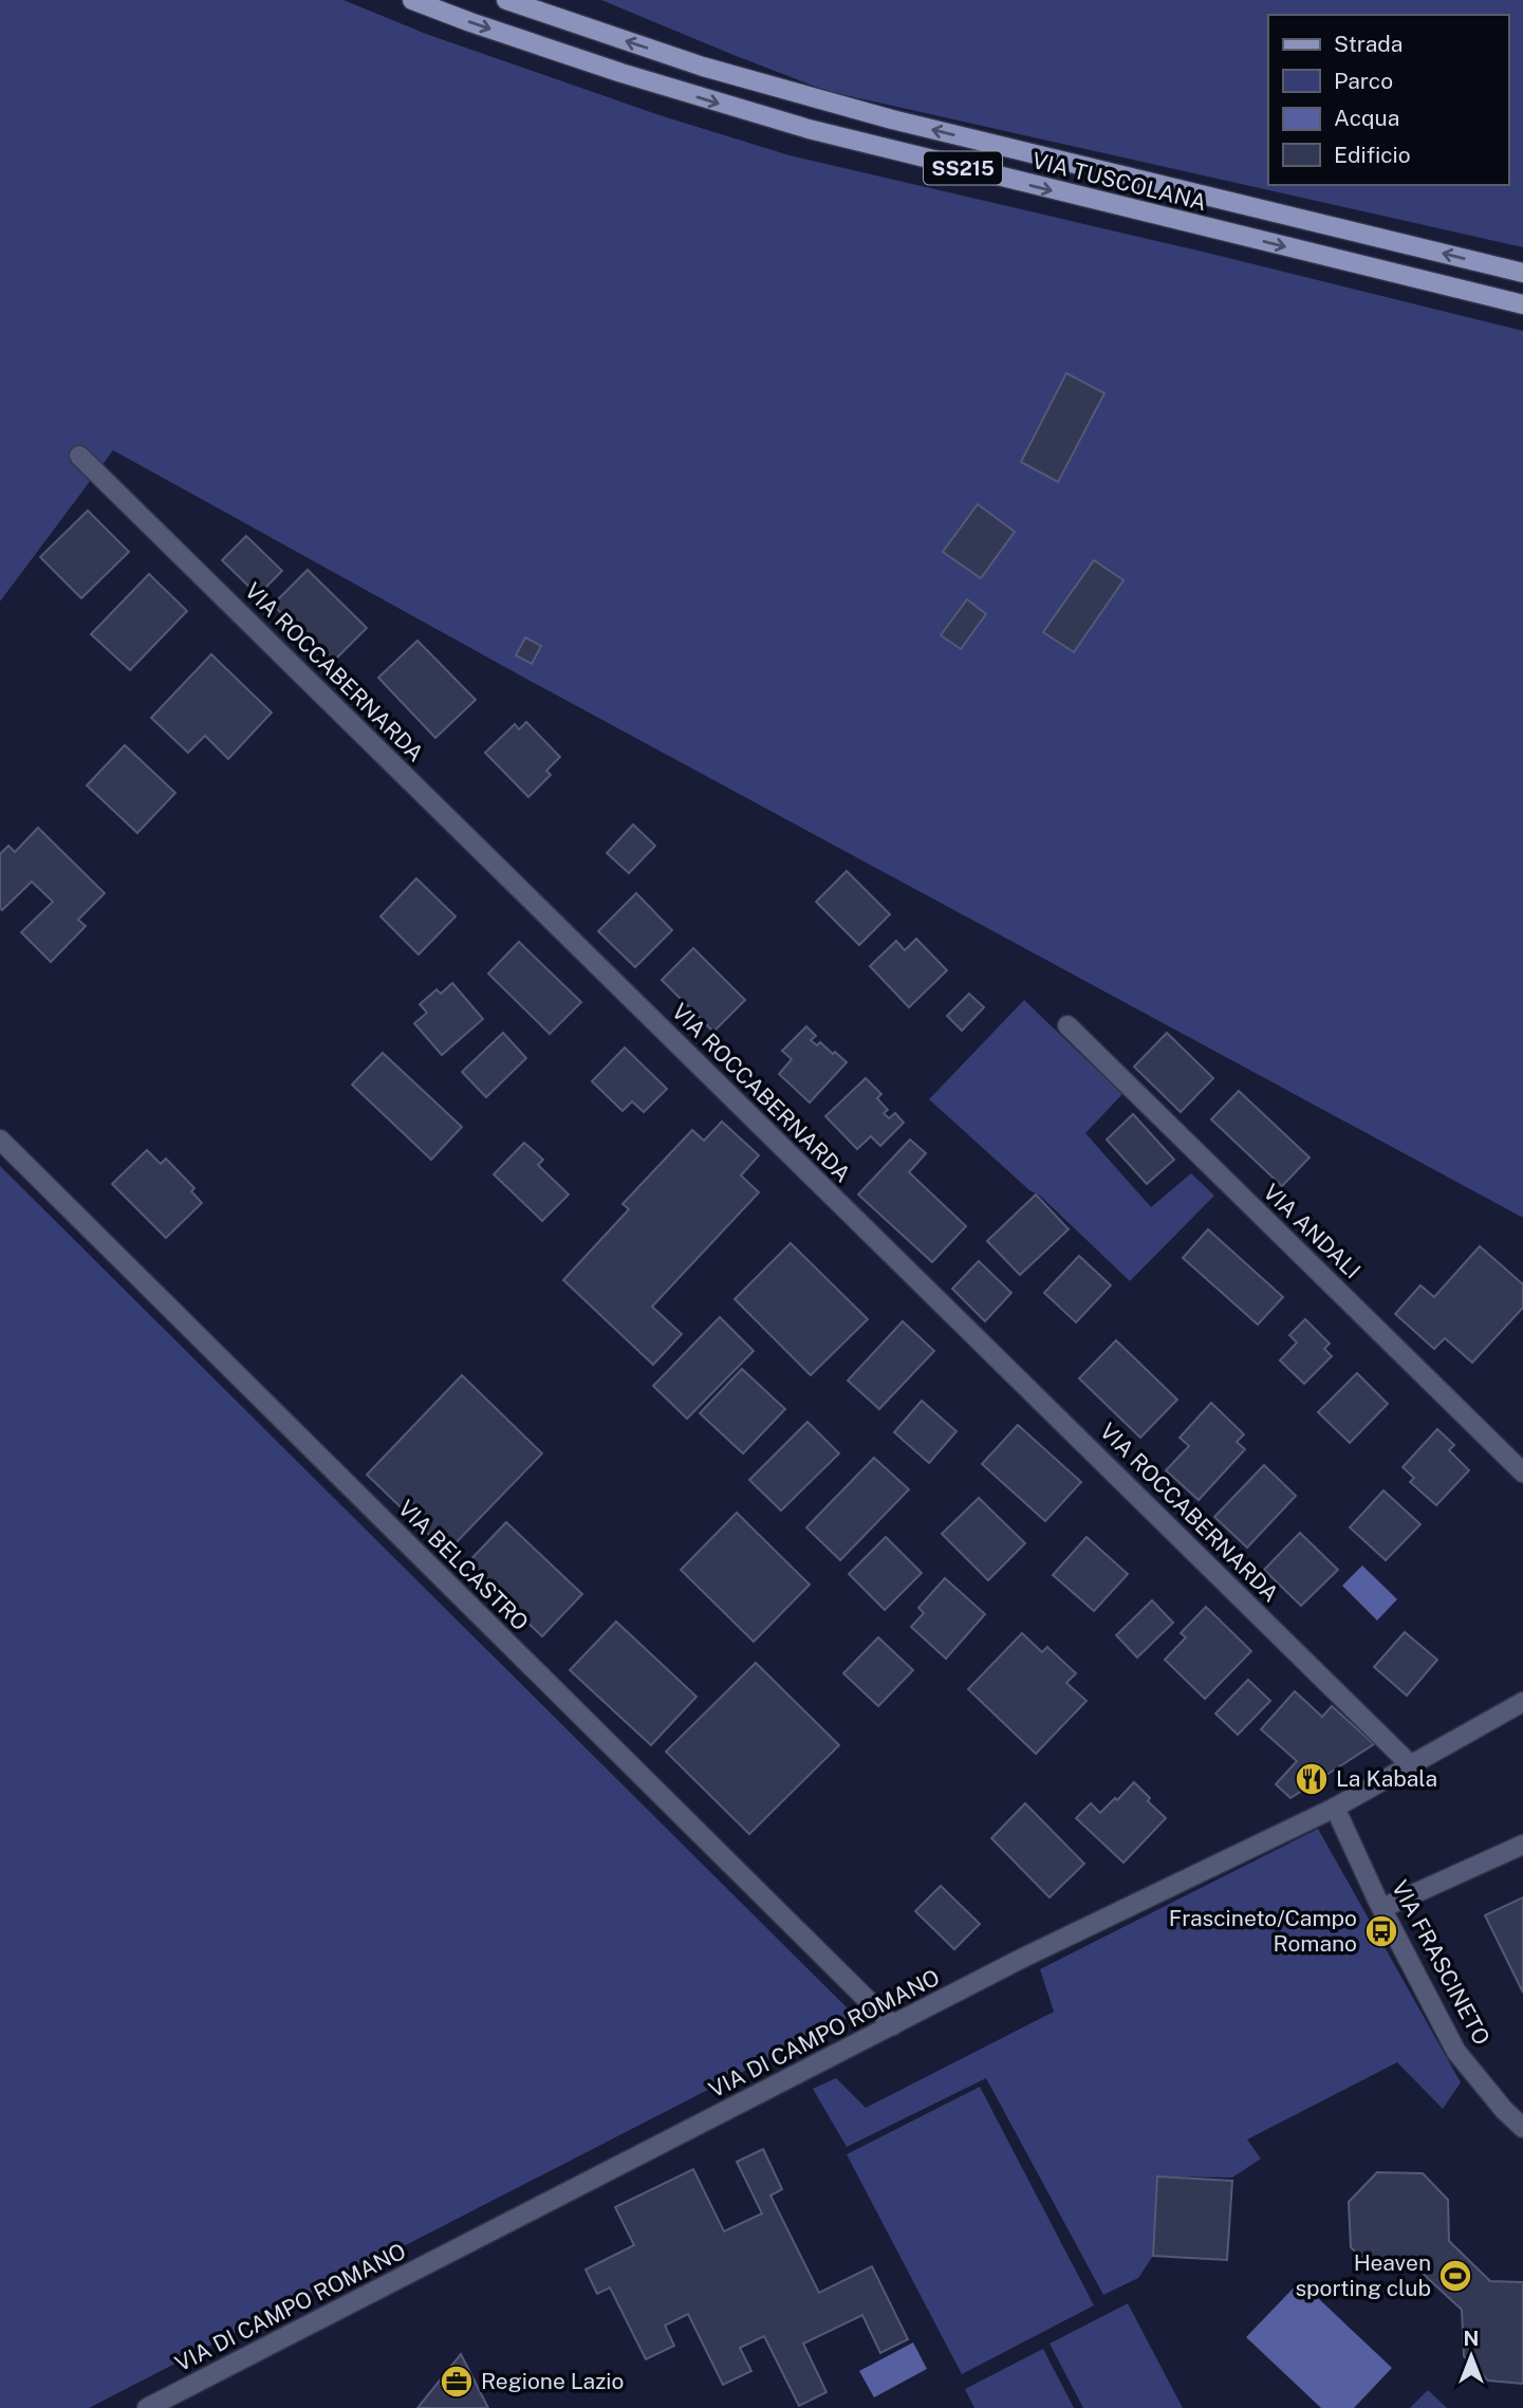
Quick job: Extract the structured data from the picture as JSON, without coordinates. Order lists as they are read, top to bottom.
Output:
{
  "streets": {
    "main road": ["SS215", "VIA TUSCOLANA"],
    "street": [
      "VIA ROCCABERNARDA",
      "VIA ANDALI",
      "VIA BELCASTRO",
      "VIA FRASCINETO",
      "VIA DI CAMPO ROMANO"
    ]
  },
  "crossings": [
    ["VIA ROCCABERNARDA", "VIA DI CAMPO ROMANO"],
    ["VIA BELCASTRO", "VIA DI CAMPO ROMANO"],
    ["VIA FRASCINETO", "VIA DI CAMPO ROMANO"]
  ],
  "places": {
    "restaurant": ["La Kabala"],
    "bus stop": ["Frascineto/Campo Romano"],
    "sports": ["Heaven sporting club"],
    "office": ["Regione Lazio"]
  },
  "legend": [
    "Strada",
    "Parco",
    "Acqua",
    "Edificio"
  ],
  "north": "top"
}
